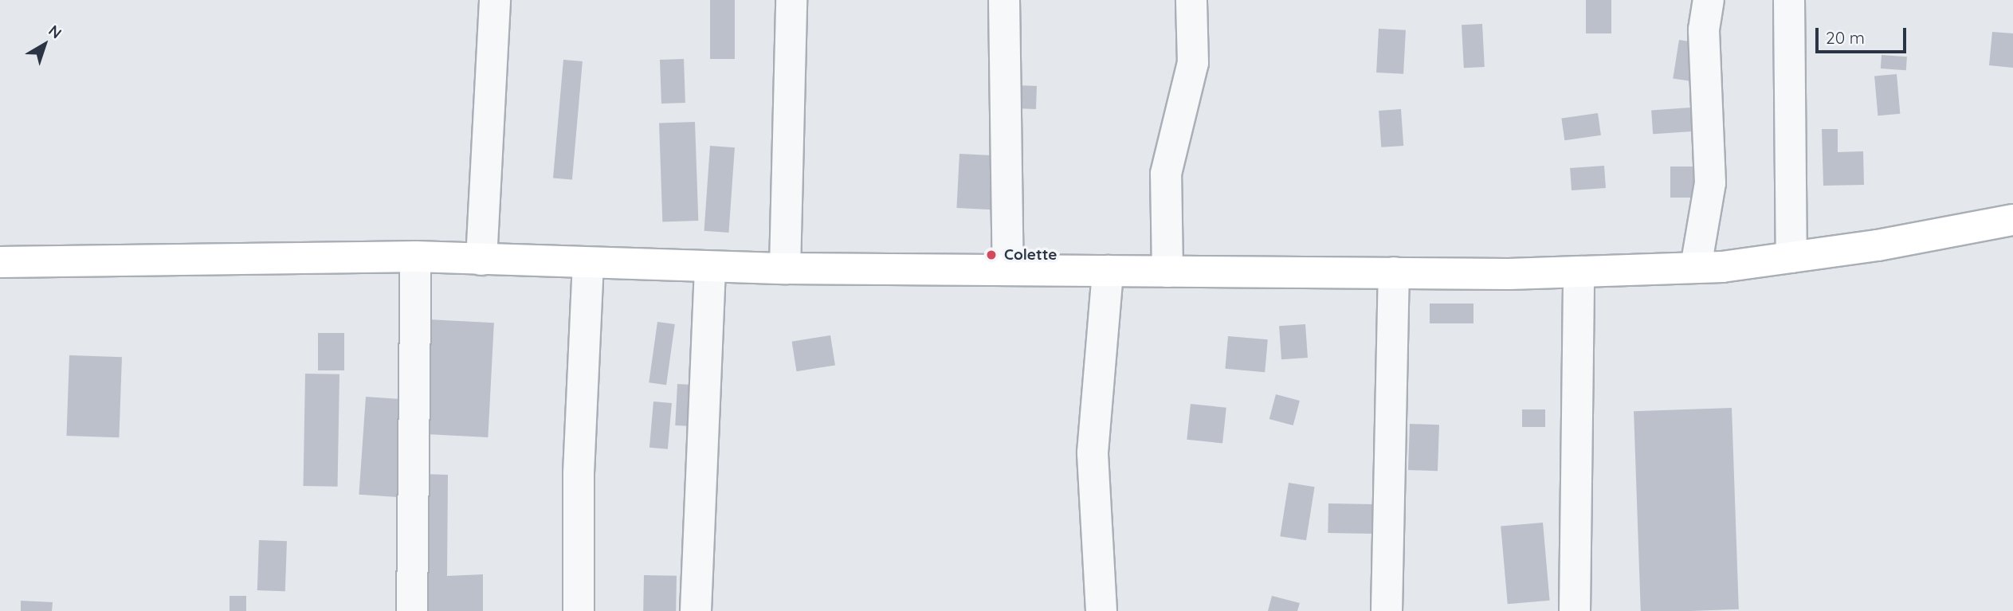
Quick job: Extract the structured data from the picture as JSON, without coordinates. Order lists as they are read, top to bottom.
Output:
{
  "places": ["Colette"],
  "scale_bar": "20 m",
  "north": "top right"
}
